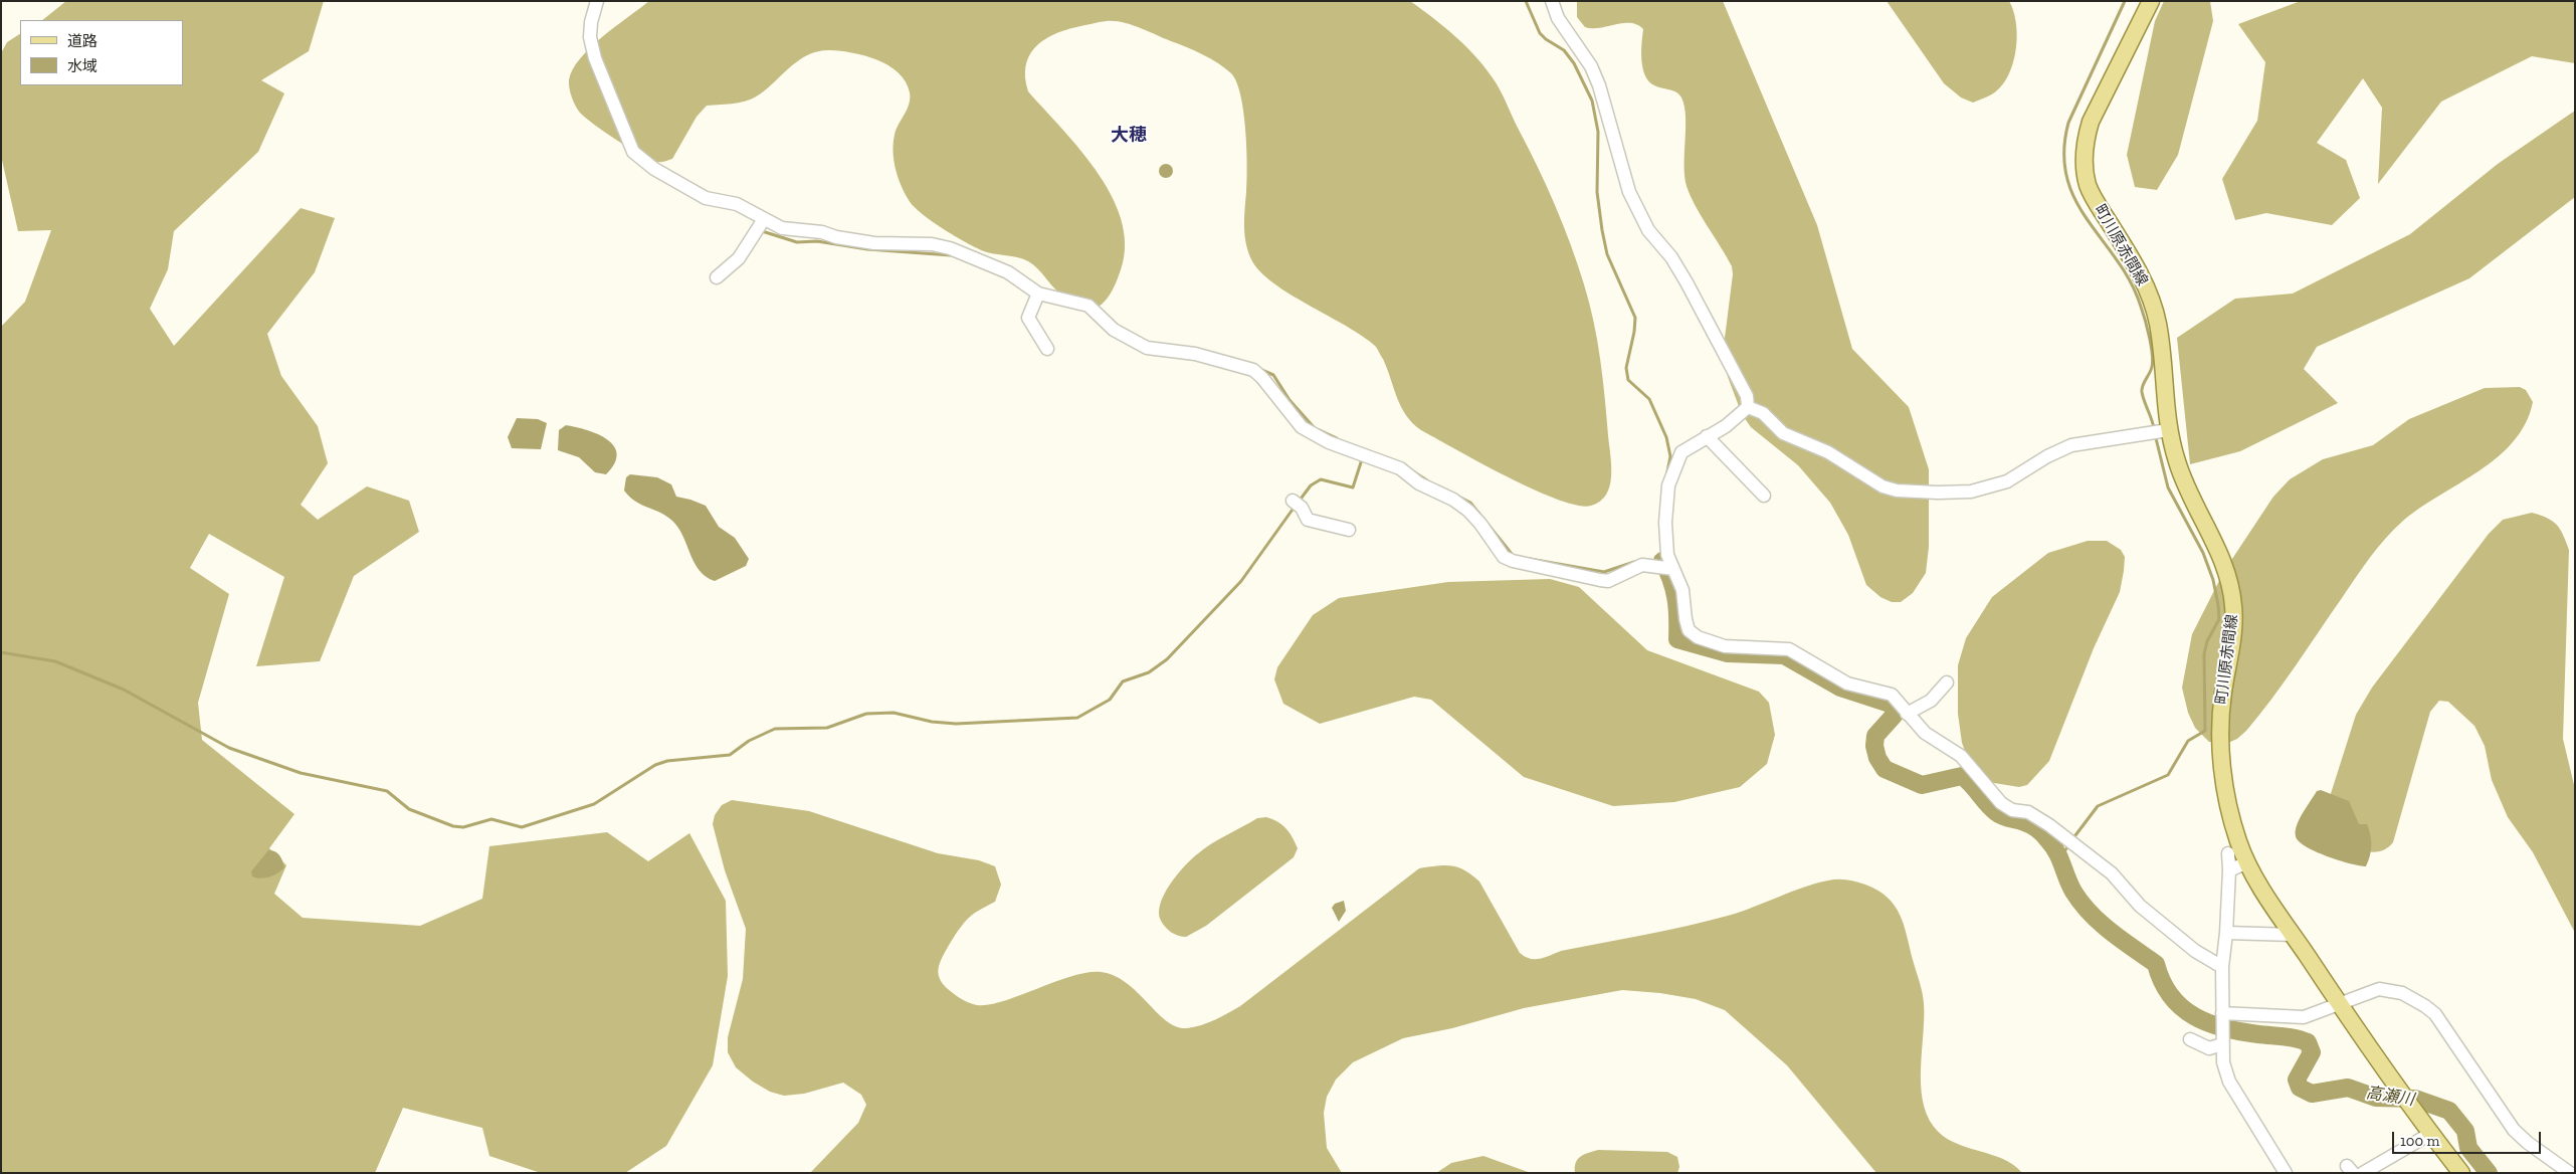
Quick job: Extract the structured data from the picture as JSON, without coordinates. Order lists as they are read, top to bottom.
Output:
{
  "streets": {
    "main road": ["町川原赤間線"]
  },
  "districts": ["大穂"],
  "water": ["高瀬川"],
  "legend": ["道路", "水域"],
  "scale_bar": "100 m"
}
